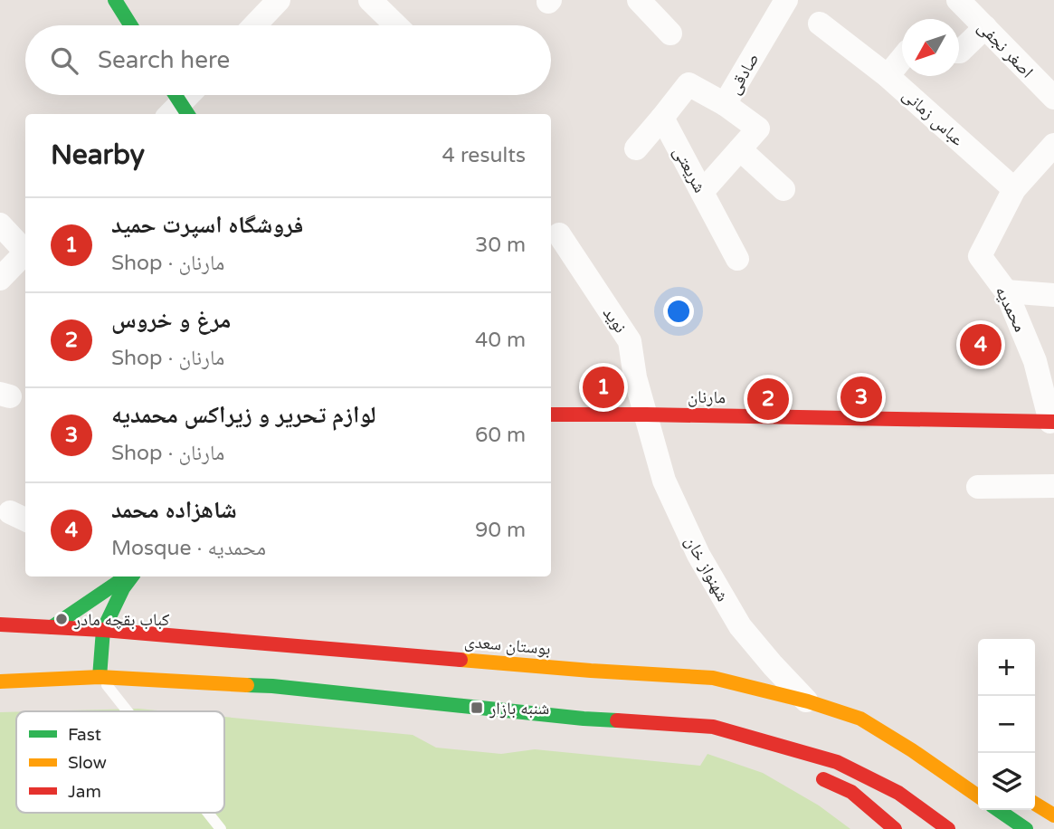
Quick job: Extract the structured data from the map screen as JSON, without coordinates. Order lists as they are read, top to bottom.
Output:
{
  "streets": {
    "main road": ["مارنان", "بوستان سعدی"],
    "street": [
      "اصغر نجفی",
      "صادقی",
      "عباس زمانی",
      "شریعتی",
      "محمدیه",
      "نوید",
      "شهنواز خان"
    ]
  },
  "crossings": [
    ["صادقی", "شریعتی"],
    ["عباس زمانی", "محمدیه"],
    ["محمدیه", "مارنان"],
    ["نوید", "مارنان"],
    ["نوید", "شهنواز خان"],
    ["مارنان", "شهنواز خان"],
    ["شهنواز خان", "بوستان سعدی"]
  ],
  "places": {
    "other": ["کباب بقچه مادر"],
    "transit": ["شنبه بازار"]
  },
  "legend": ["Fast", "Slow", "Jam"],
  "north": "bottom left",
  "page": {
    "search": "Search here",
    "heading": ["Nearby", "4 results"],
    "list": [
      {
        "mark": "1",
        "name": "فروشگاه اسپرت حمید",
        "note": "Shop · مارنان",
        "value": "30 m"
      },
      {
        "mark": "2",
        "name": "مرغ و خروس",
        "note": "Shop · مارنان",
        "value": "40 m"
      },
      {
        "mark": "3",
        "name": "لوازم تحریر و زیراکس محمدیه",
        "note": "Shop · مارنان",
        "value": "60 m"
      },
      {
        "mark": "4",
        "name": "شاهزاده محمد",
        "note": "Mosque · محمدیه",
        "value": "90 m"
      }
    ],
    "pins": [
      "4",
      "1",
      "3",
      "2"
    ],
    "map_buttons": ["+", "−"]
  }
}
